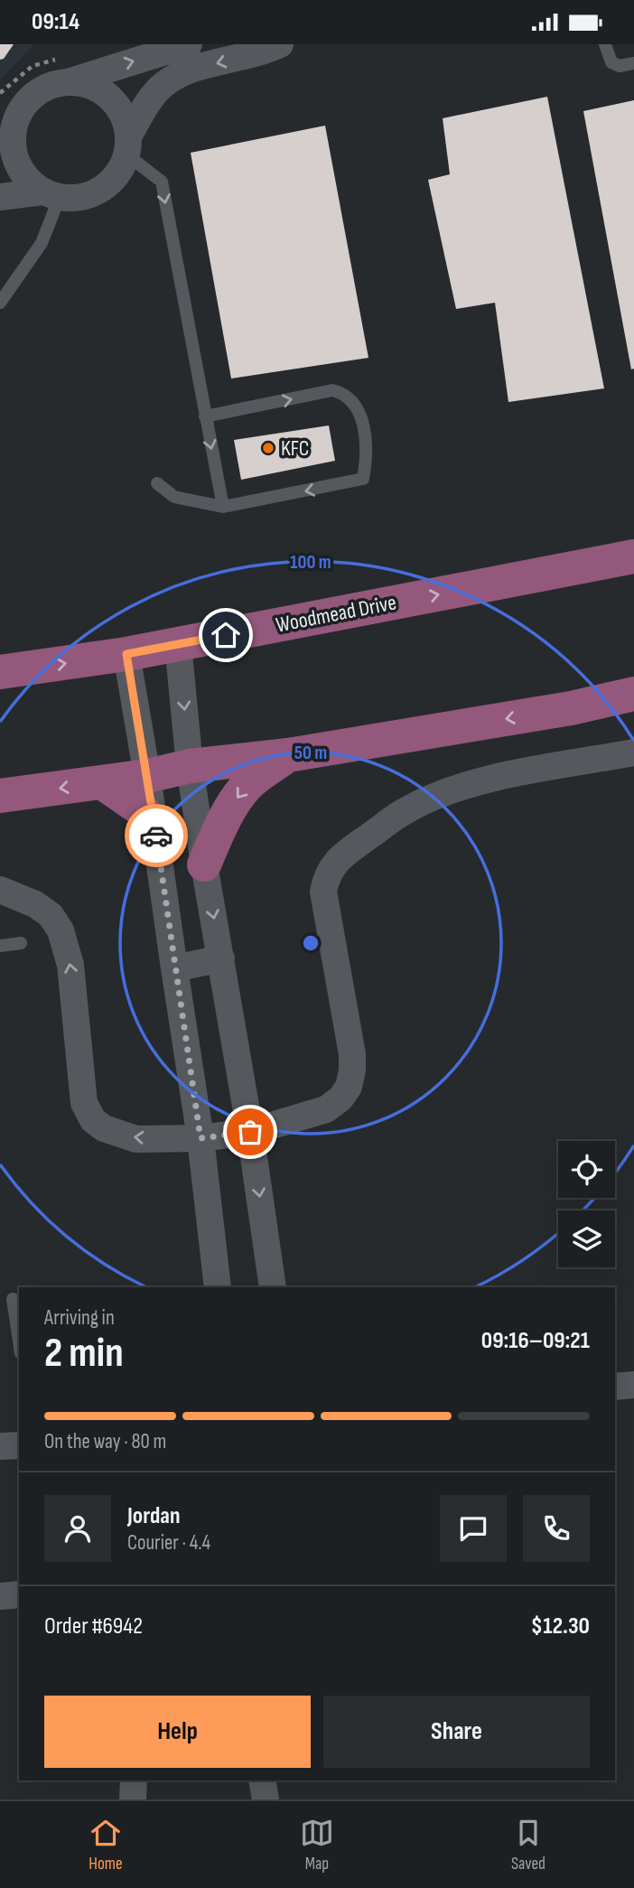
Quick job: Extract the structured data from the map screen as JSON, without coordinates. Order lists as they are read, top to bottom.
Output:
{
  "streets": {
    "main road": ["Woodmead Drive"]
  },
  "places": ["KFC"],
  "page": {
    "status": "09:14",
    "heading": ["2 min", "Arriving in", "09:16–09:21"],
    "panel": [
      "Jordan",
      "Courier · 4.4",
      "Order #6942",
      "$12.30"
    ],
    "bar": "On the way · 80 m",
    "buttons": ["Help", "Share"],
    "tabs": ["Home", "Map", "Saved"]
  },
  "rings": ["100 m", "50 m"]
}
